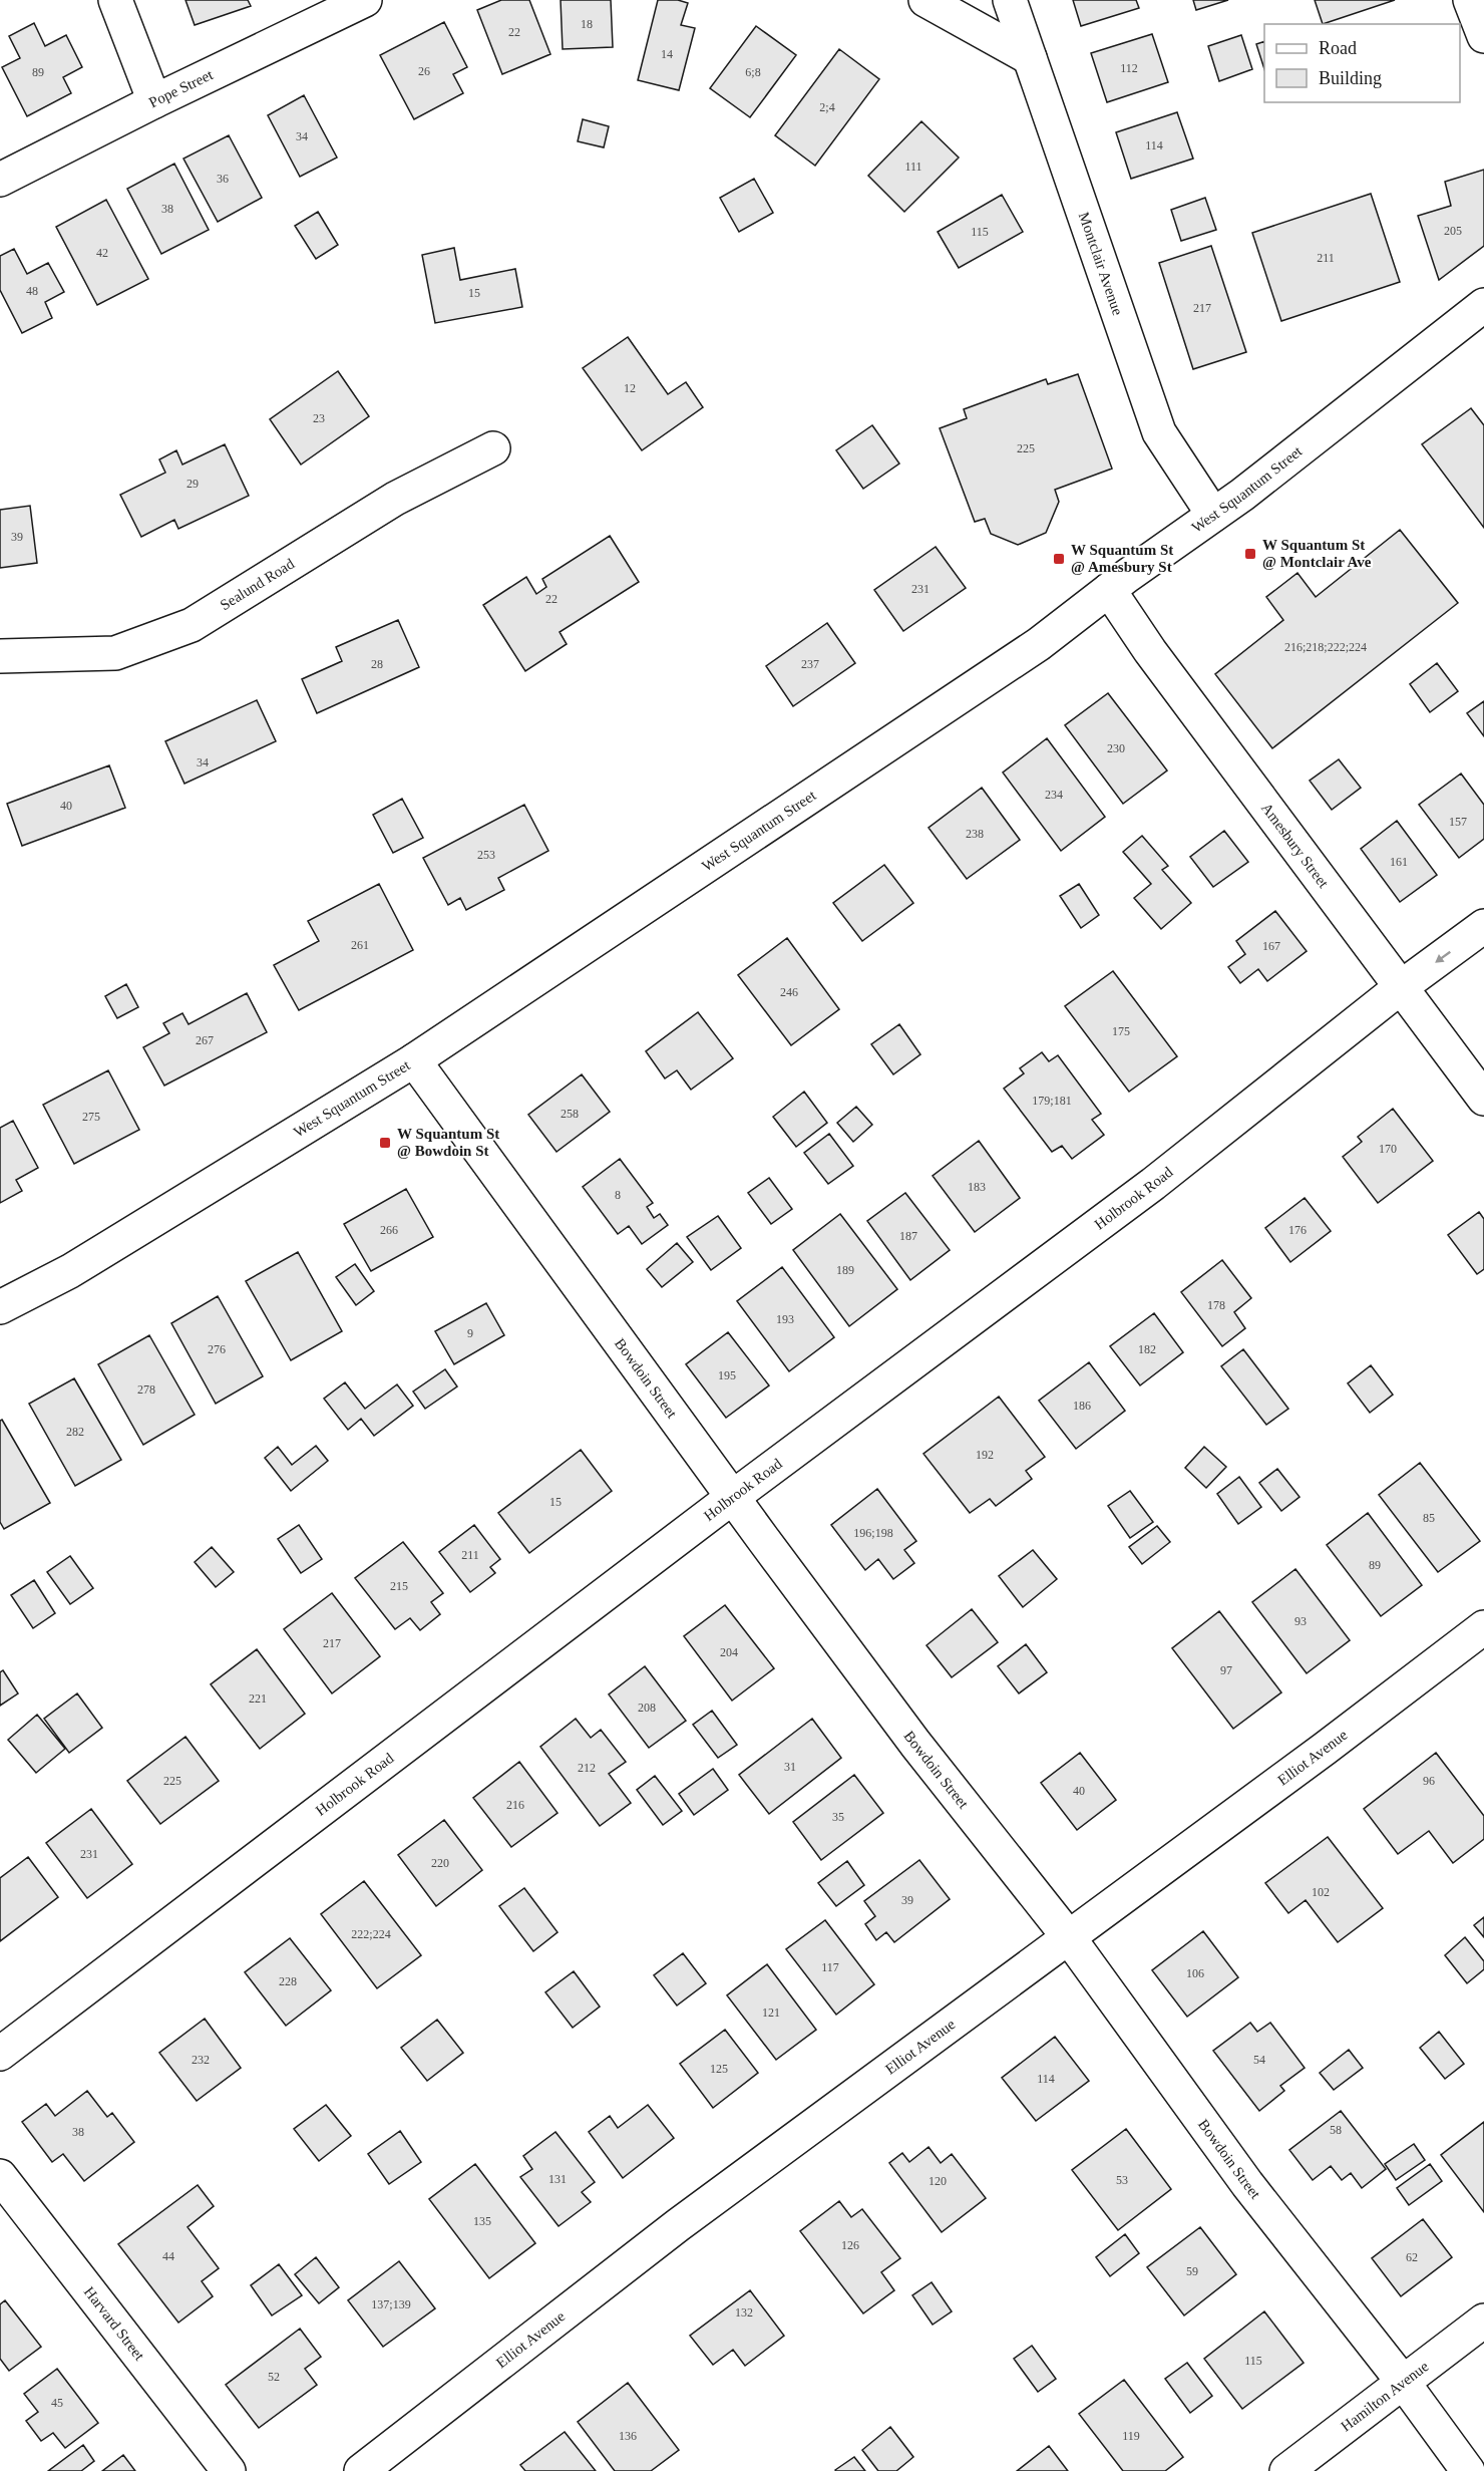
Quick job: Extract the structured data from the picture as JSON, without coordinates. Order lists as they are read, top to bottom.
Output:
{
  "streets": {
    "street": [
      "Pope Street",
      "Montclair Avenue",
      "West Squantum Street",
      "Sealund Road",
      "Amesbury Street",
      "Holbrook Road",
      "Bowdoin Street",
      "Elliot Avenue",
      "Harvard Street",
      "Hamilton Avenue"
    ]
  },
  "crossings": [
    ["Montclair Avenue", "West Squantum Street"],
    ["West Squantum Street", "Amesbury Street"],
    ["West Squantum Street", "Bowdoin Street"],
    ["Amesbury Street", "Holbrook Road"],
    ["Holbrook Road", "Bowdoin Street"],
    ["Bowdoin Street", "Elliot Avenue"],
    ["Bowdoin Street", "Hamilton Avenue"]
  ],
  "places": {
    "transit": ["W Squantum St @ Montclair Ave", "W Squantum St @ Amesbury St", "W Squantum St @ Bowdoin St"]
  },
  "house_numbers": [
    "18",
    "22",
    "14",
    "112",
    "26",
    "89",
    "6;8",
    "2;4",
    "34",
    "114",
    "111",
    "36",
    "38",
    "205",
    "115",
    "42",
    "211",
    "48",
    "15",
    "217",
    "12",
    "23",
    "225",
    "29",
    "39",
    "231",
    "22",
    "216;218;222;224",
    "28",
    "237",
    "230",
    "34",
    "234",
    "40",
    "157",
    "238",
    "253",
    "161",
    "261",
    "167",
    "246",
    "175",
    "267",
    "179;181",
    "258",
    "275",
    "170",
    "183",
    "8",
    "266",
    "176",
    "187",
    "189",
    "178",
    "193",
    "9",
    "276",
    "182",
    "195",
    "278",
    "186",
    "282",
    "192",
    "15",
    "85",
    "196;198",
    "211",
    "89",
    "215",
    "93",
    "217",
    "204",
    "97",
    "221",
    "208",
    "31",
    "212",
    "225",
    "96",
    "40",
    "216",
    "35",
    "231",
    "220",
    "102",
    "39",
    "222;224",
    "117",
    "106",
    "228",
    "121",
    "232",
    "54",
    "125",
    "114",
    "58",
    "38",
    "131",
    "53",
    "120",
    "135",
    "126",
    "44",
    "62",
    "59",
    "137;139",
    "132",
    "115",
    "52",
    "45",
    "136",
    "119"
  ],
  "legend": ["Road", "Building"]
}
